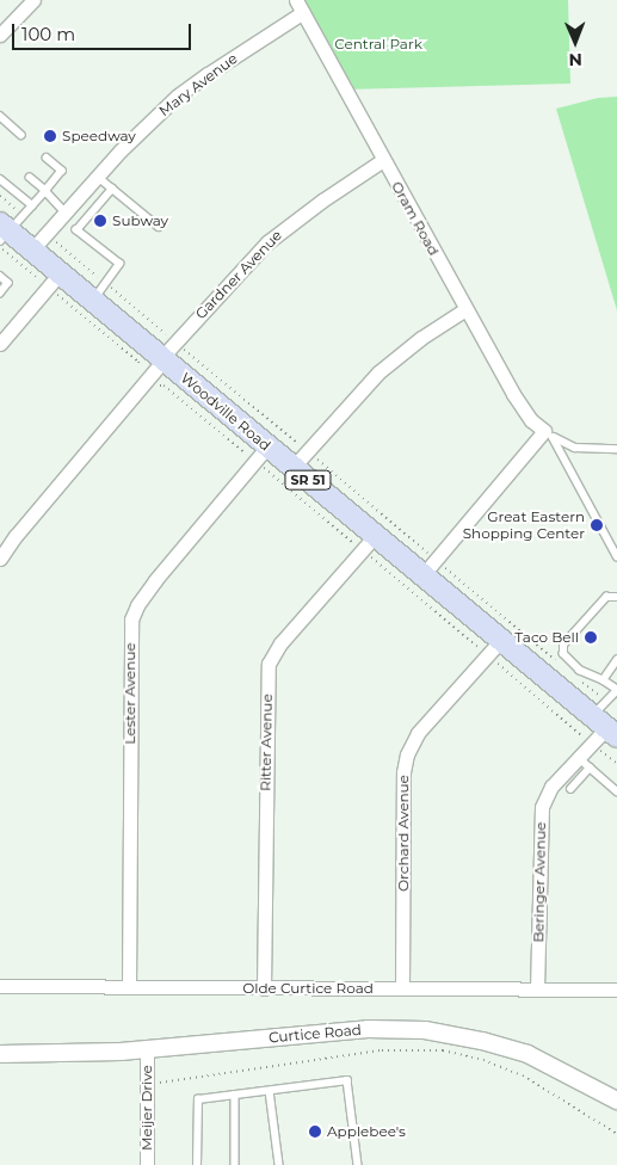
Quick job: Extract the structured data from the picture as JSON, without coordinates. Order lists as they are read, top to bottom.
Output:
{
  "streets": {
    "main road": ["Woodville Road", "SR 51"],
    "street": [
      "Mary Avenue",
      "Oram Road",
      "Gardner Avenue",
      "Lester Avenue",
      "Ritter Avenue",
      "Orchard Avenue",
      "Beringer Avenue",
      "Olde Curtice Road",
      "Curtice Road",
      "Meijer Drive"
    ]
  },
  "crossings": [
    ["Mary Avenue", "Oram Road"],
    ["Mary Avenue", "Woodville Road"],
    ["Oram Road", "Gardner Avenue"],
    ["Gardner Avenue", "Woodville Road"],
    ["Woodville Road", "Lester Avenue"],
    ["Woodville Road", "Ritter Avenue"],
    ["Woodville Road", "Orchard Avenue"],
    ["Woodville Road", "Beringer Avenue"],
    ["Lester Avenue", "Olde Curtice Road"],
    ["Ritter Avenue", "Olde Curtice Road"],
    ["Orchard Avenue", "Olde Curtice Road"],
    ["Beringer Avenue", "Olde Curtice Road"],
    ["Curtice Road", "Meijer Drive"]
  ],
  "parks": ["Central Park"],
  "places": [
    "Speedway",
    "Subway",
    "Great Eastern Shopping Center",
    "Taco Bell",
    "Applebee's"
  ],
  "scale_bar": "100 m",
  "north": "bottom"
}
